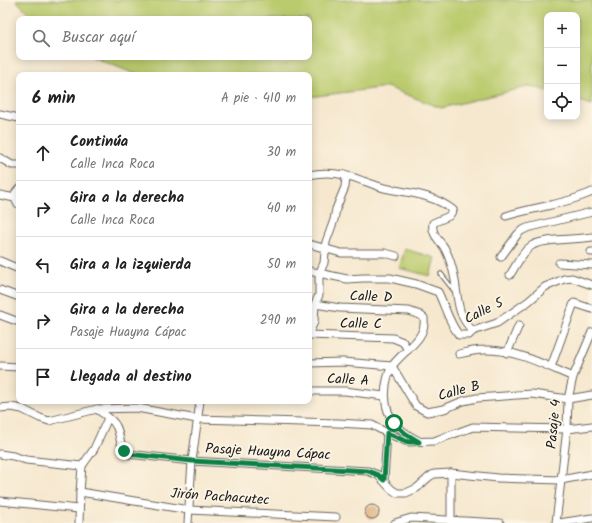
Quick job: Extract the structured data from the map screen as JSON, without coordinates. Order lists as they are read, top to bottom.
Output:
{
  "streets": {
    "street": [
      "Calle D",
      "Calle 5",
      "Calle C",
      "Calle A",
      "Calle B",
      "Pasaje 4",
      "Pasaje Huayna Cápac",
      "Jirón Pachacutec"
    ]
  },
  "crossings": [
    ["Calle D", "Calle C"],
    ["Calle B", "Pasaje 4"],
    ["Pasaje 4", "Pasaje Huayna Cápac"]
  ],
  "page": {
    "map_buttons": ["+", "−"],
    "search": "Buscar aquí",
    "heading": ["6 min", "A pie · 410 m"],
    "list": [
      ["Continúa", "Calle Inca Roca", "30 m"],
      ["Gira a la derecha", "Calle Inca Roca", "40 m"],
      ["Gira a la izquierda", "50 m"],
      ["Gira a la derecha", "Pasaje Huayna Cápac", "290 m"],
      "Llegada al destino"
    ]
  }
}
